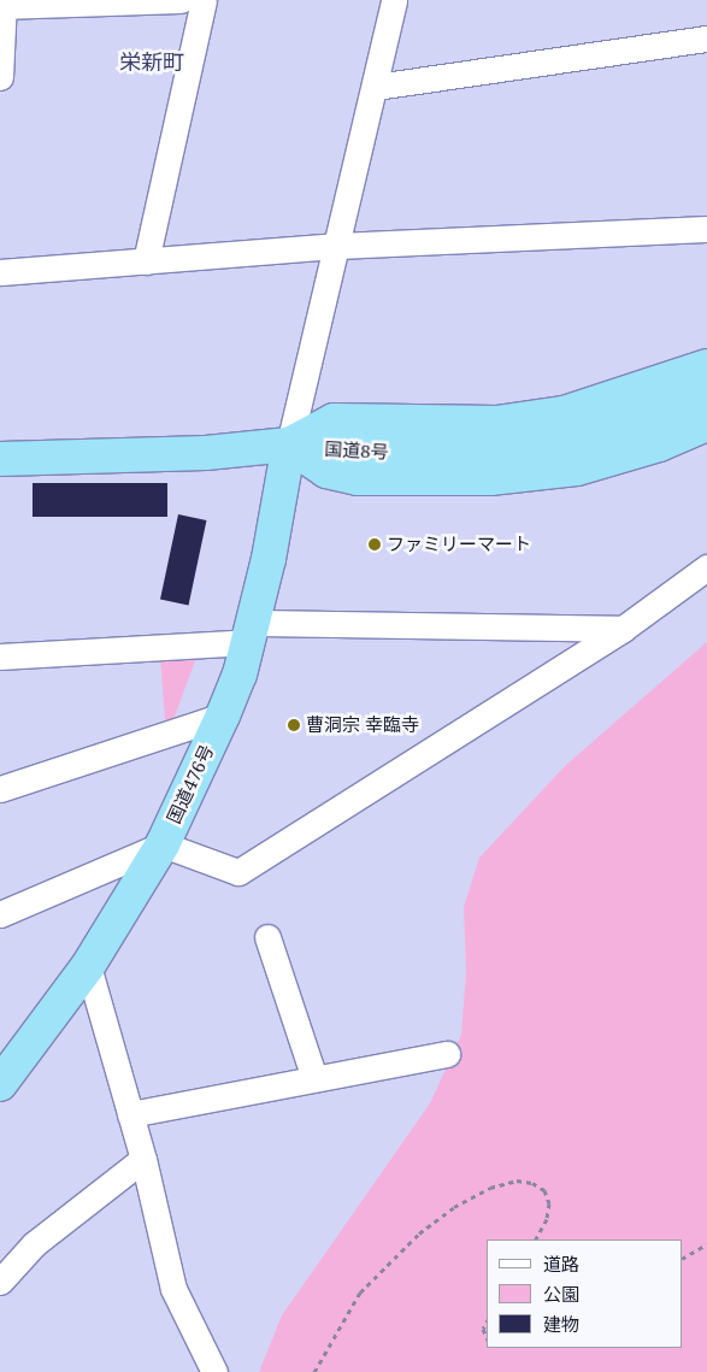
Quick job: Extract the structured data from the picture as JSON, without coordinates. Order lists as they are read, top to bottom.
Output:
{
  "streets": {
    "highway": ["国道8号", "国道476号"]
  },
  "crossings": [
    ["国道8号", "国道476号"]
  ],
  "districts": ["栄新町"],
  "places": ["ファミリーマート", "曹洞宗 幸臨寺"],
  "legend": ["道路", "公園", "建物"]
}
